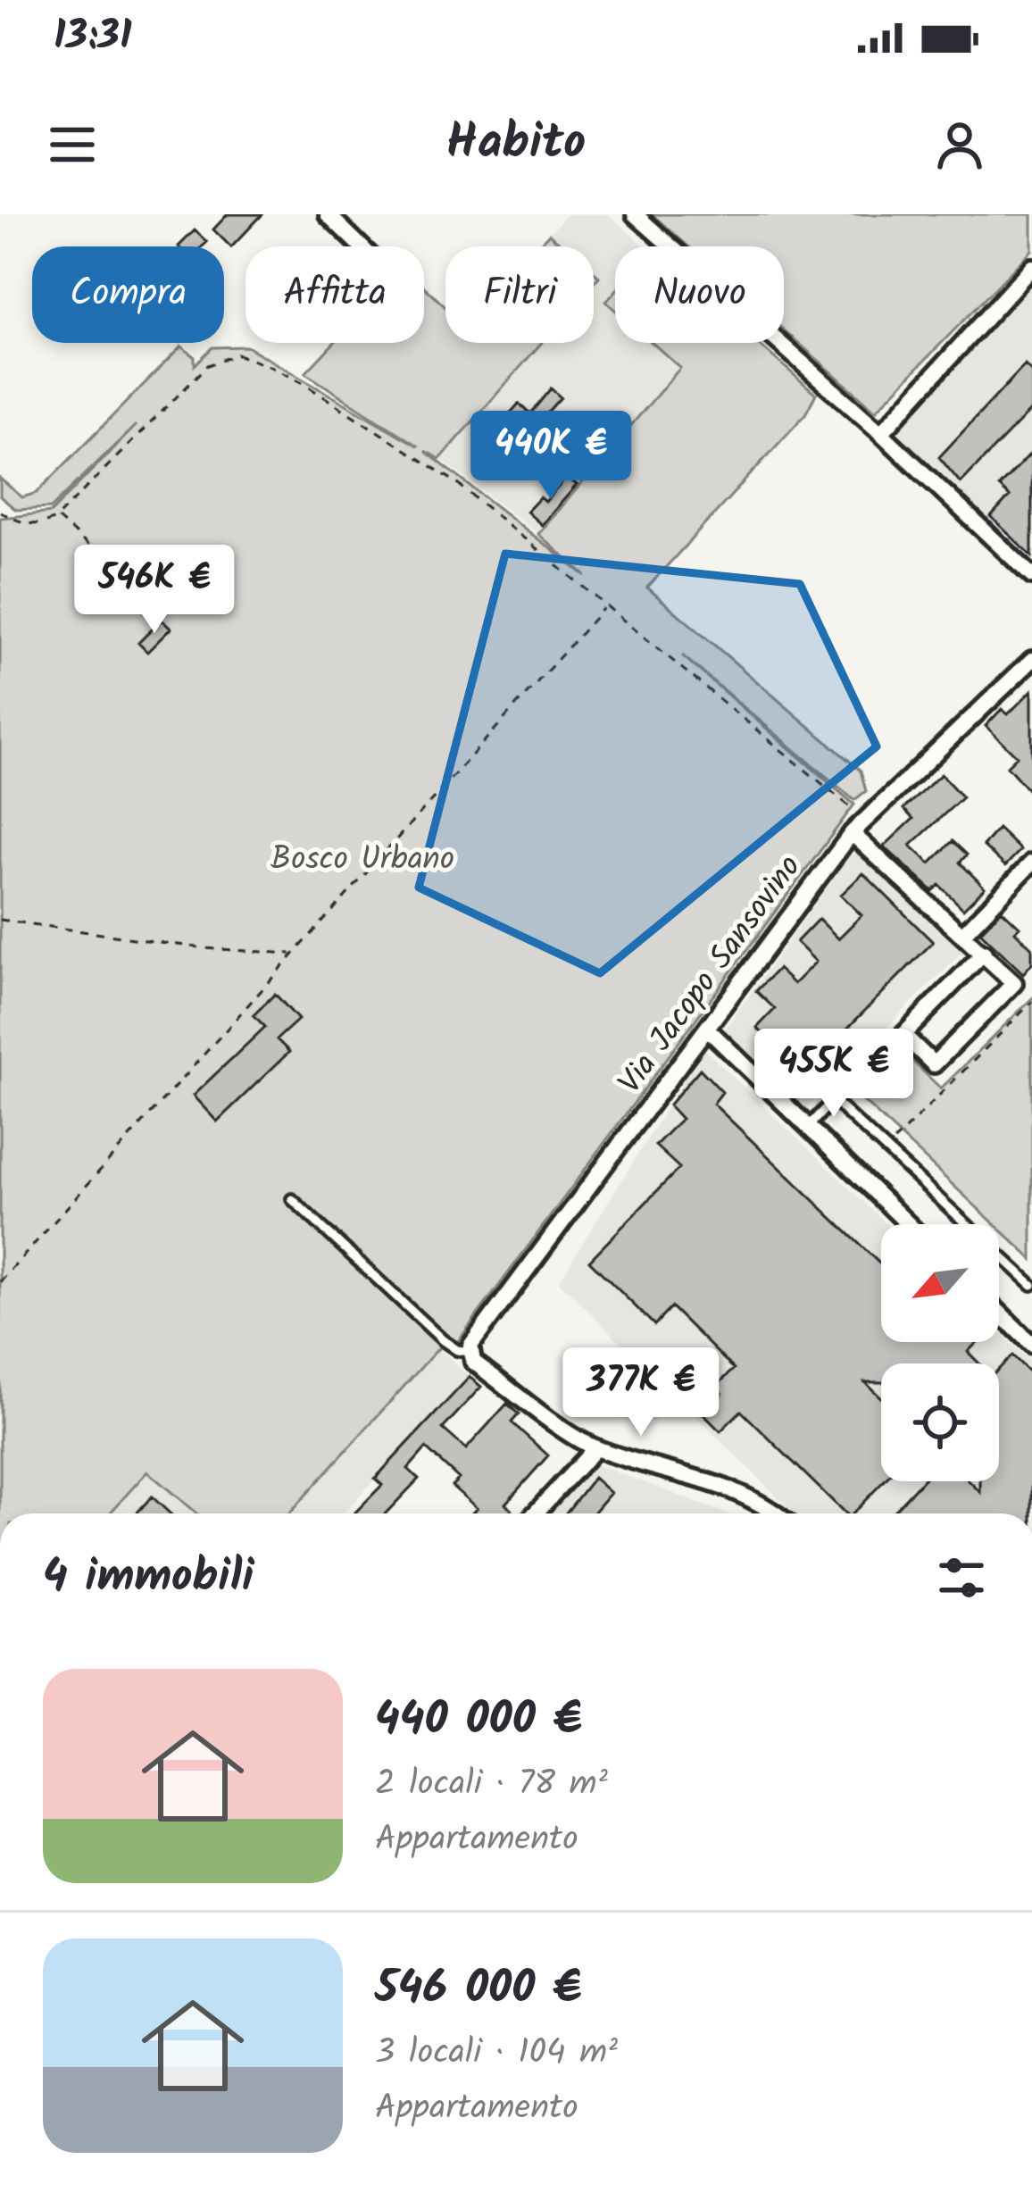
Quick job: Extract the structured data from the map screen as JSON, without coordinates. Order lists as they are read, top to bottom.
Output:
{
  "streets": {
    "street": ["Via Jacopo Sansovino"]
  },
  "parks": ["Bosco Urbano"],
  "north": "bottom left",
  "page": {
    "status": "13:31",
    "header": "Habito",
    "chip": [
      "Compra",
      "Affitta",
      "Filtri",
      "Nuovo"
    ],
    "price": [
      "440K €",
      "546K €",
      "455K €",
      "377K €"
    ],
    "heading": "4 immobili",
    "list": [
      {
        "name": "440 000 €",
        "note": "2 locali · 78 m² · Appartamento"
      },
      {
        "name": "546 000 €",
        "note": "3 locali · 104 m² · Appartamento"
      }
    ]
  }
}
